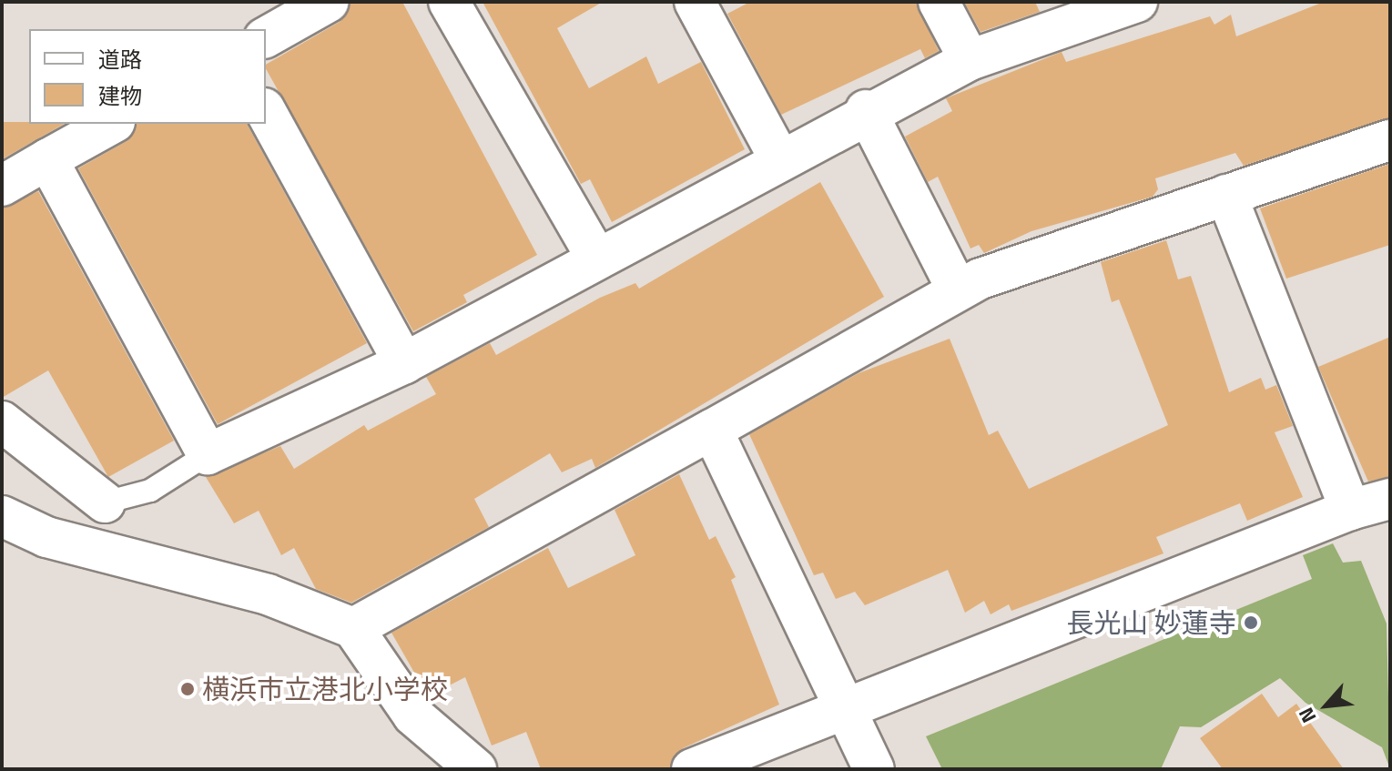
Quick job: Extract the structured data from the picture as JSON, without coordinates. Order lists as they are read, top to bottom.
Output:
{
  "places": ["長光山 妙蓮寺", "横浜市立港北小学校"],
  "legend": ["道路", "建物"],
  "north": "bottom left"
}
